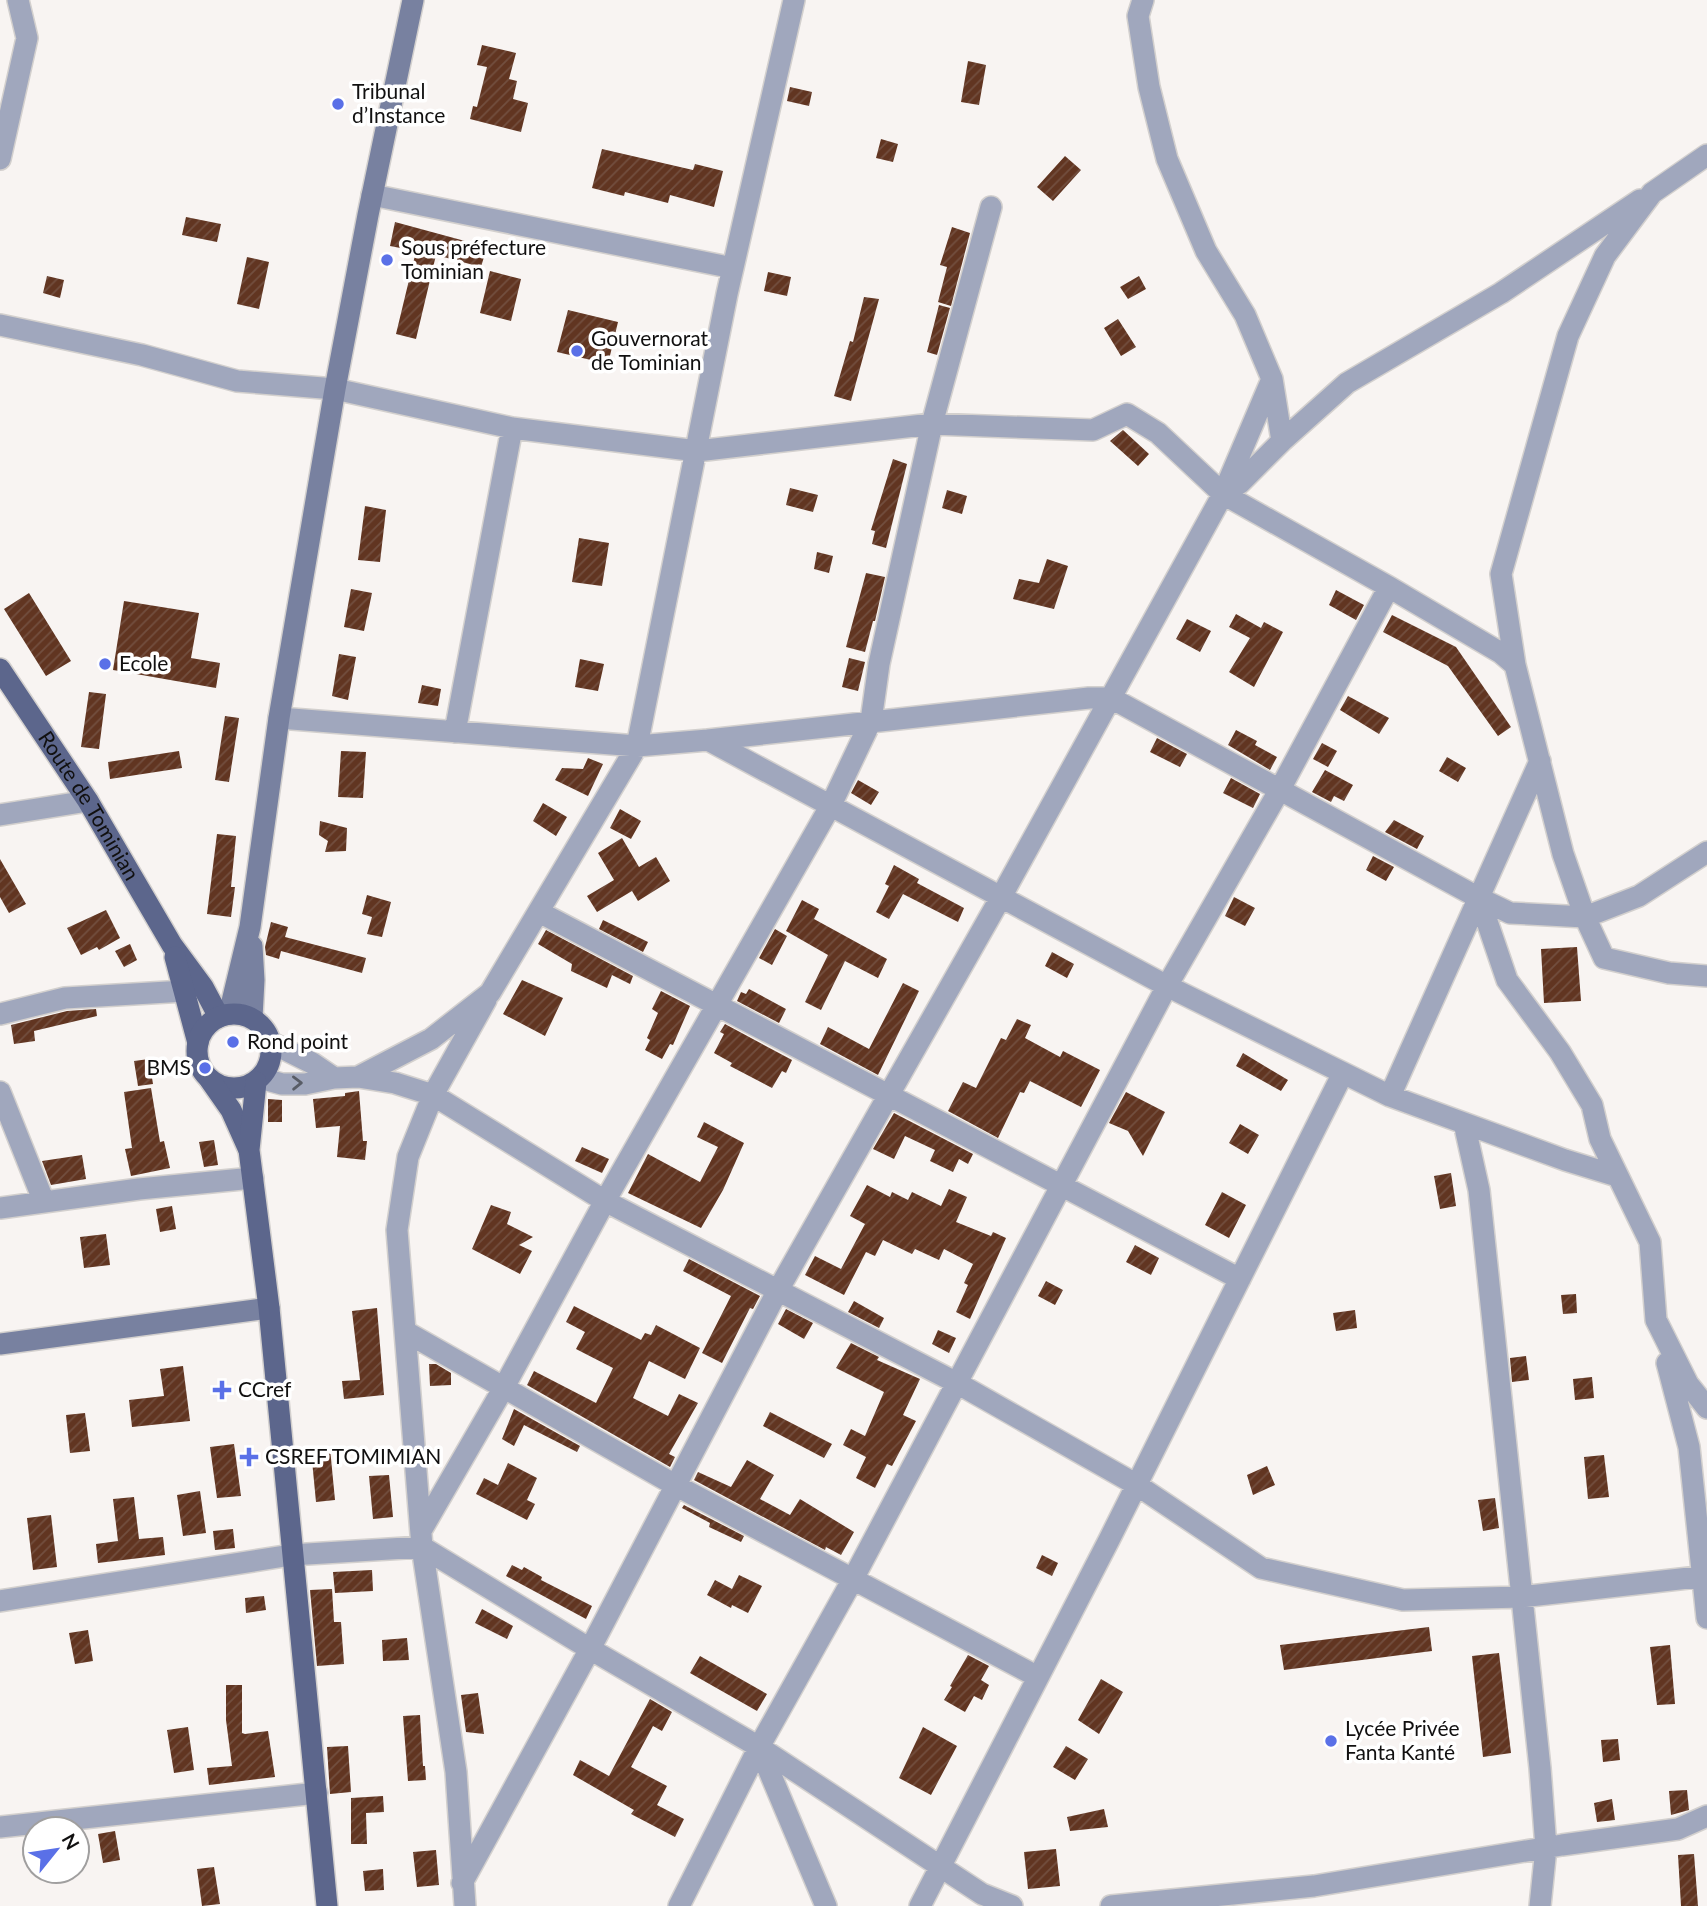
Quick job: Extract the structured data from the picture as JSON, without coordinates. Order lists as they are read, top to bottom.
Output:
{
  "streets": {
    "main road": ["Route de Tominian"]
  },
  "places": {
    "other": [
      "Tribunal d’Instance",
      "Sous préfecture Tominian",
      "Gouvernorat de Tominian",
      "Ecole",
      "Rond point",
      "BMS",
      "Lycée Privée Fanta Kanté"
    ],
    "health": ["CCref", "CSREF TOMIMIAN"]
  },
  "north": "top right"
}
